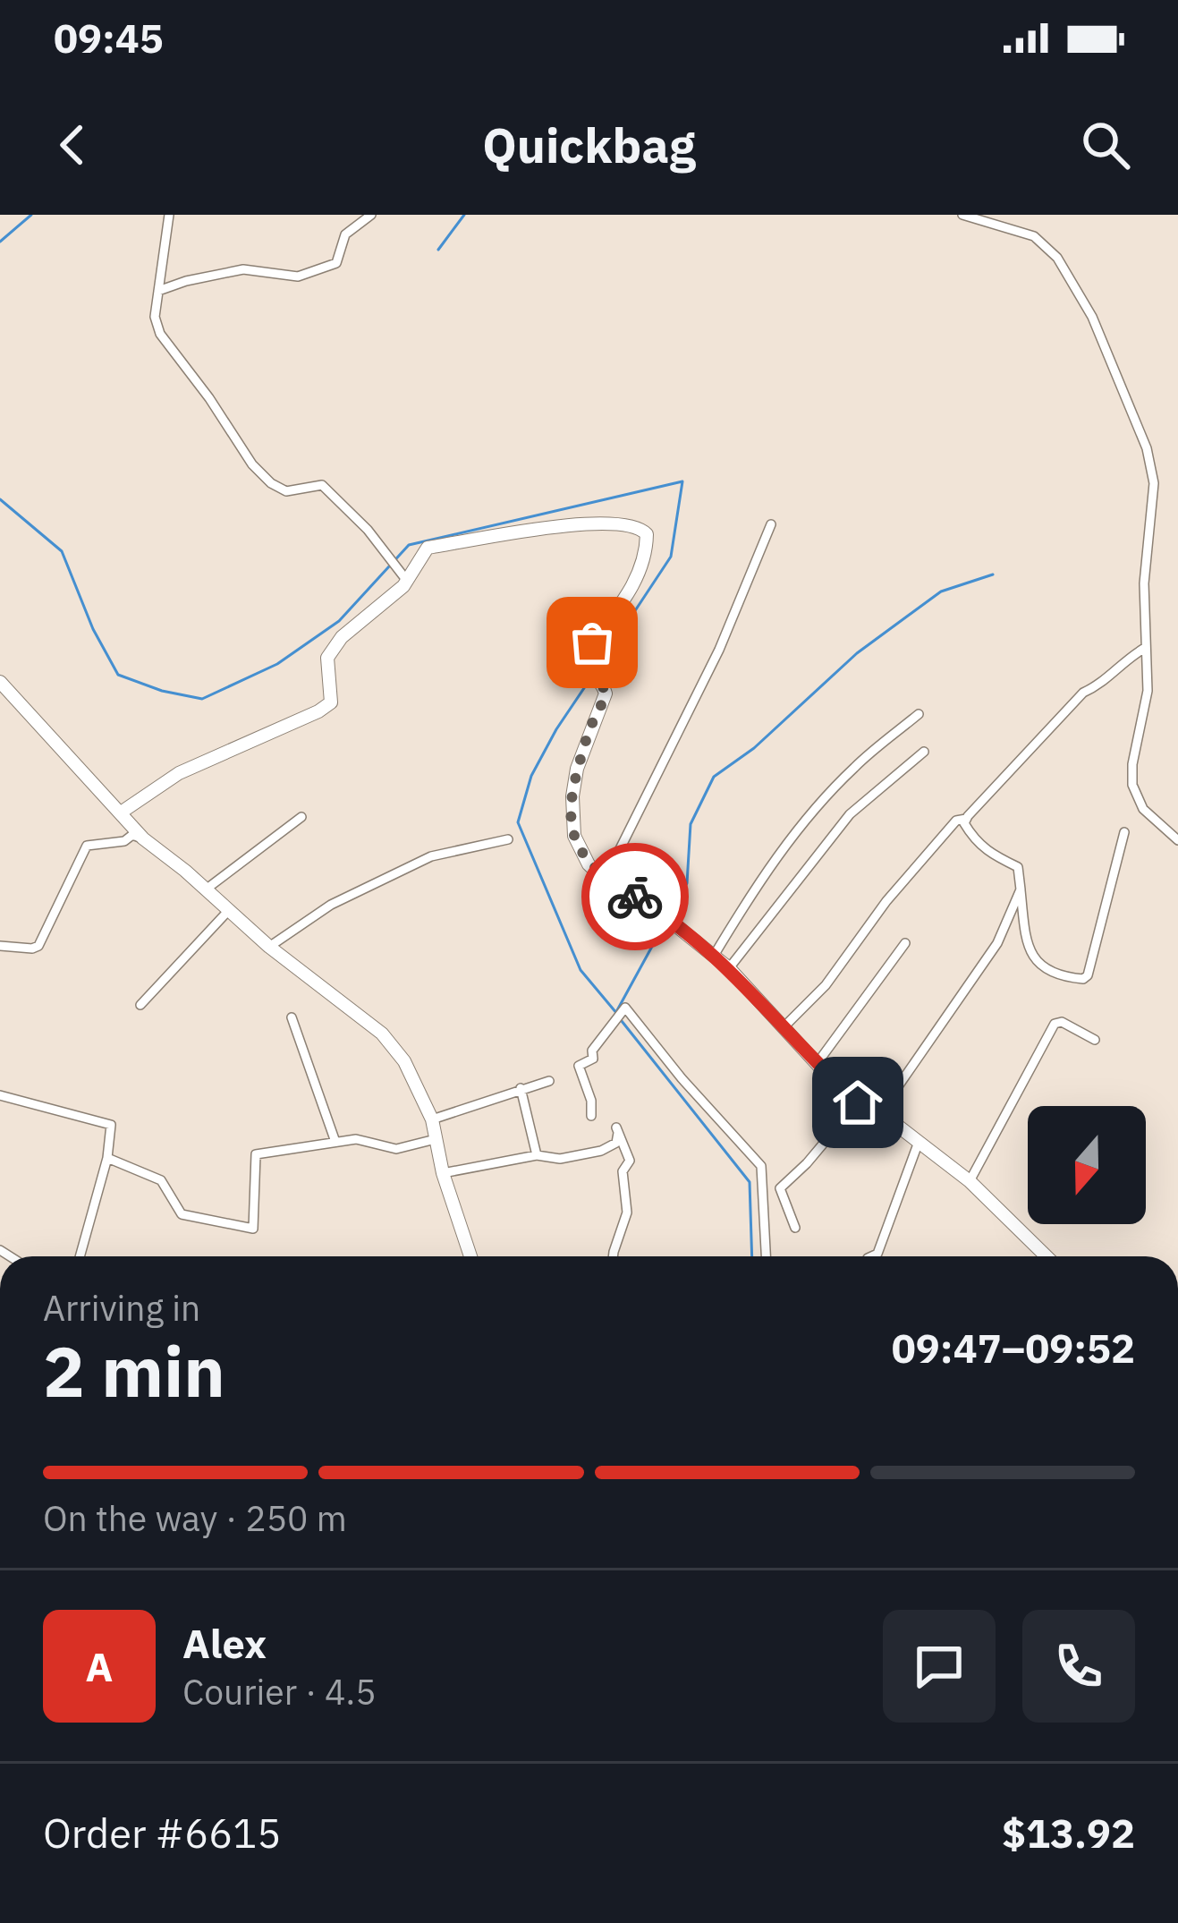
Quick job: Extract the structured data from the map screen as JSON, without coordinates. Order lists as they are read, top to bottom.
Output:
{
  "north": "bottom",
  "page": {
    "status": "09:45",
    "header": "Quickbag",
    "heading": ["2 min", "Arriving in", "09:47–09:52"],
    "panel": [
      "Alex",
      "Courier · 4.5",
      "Order #6615",
      "$13.92"
    ],
    "bar": "On the way · 250 m",
    "round": "A"
  }
}
